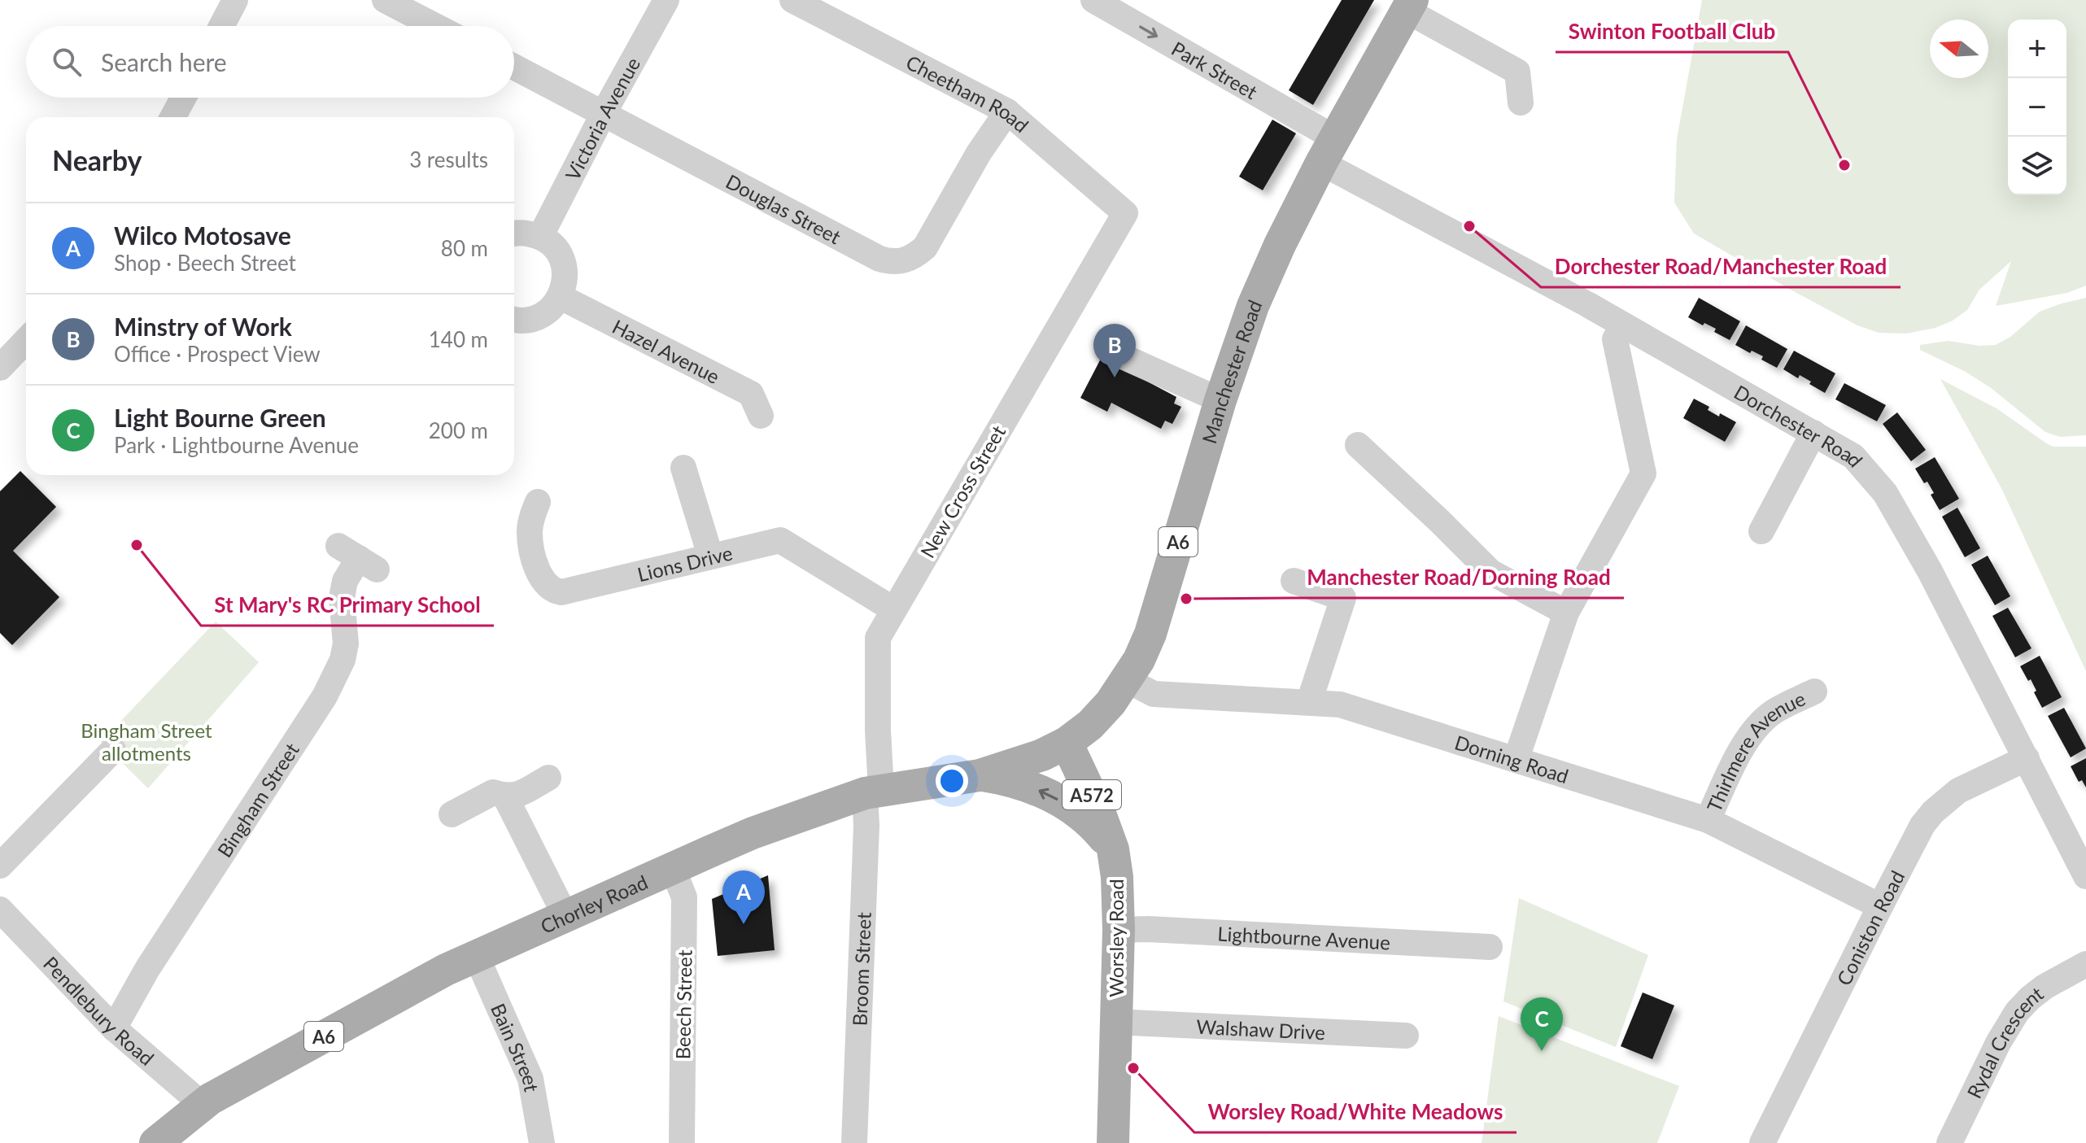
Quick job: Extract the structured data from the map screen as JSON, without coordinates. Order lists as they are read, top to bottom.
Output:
{
  "streets": {
    "main road": [
      "Manchester Road",
      "A6",
      "A572",
      "Chorley Road",
      "Worsley Road"
    ],
    "street": [
      "Park Street",
      "Cheetham Road",
      "Victoria Avenue",
      "Douglas Street",
      "Hazel Avenue",
      "Dorchester Road",
      "New Cross Street",
      "Lions Drive",
      "Thirlmere Avenue",
      "Dorning Road",
      "Bingham Street",
      "Coniston Road",
      "Lightbourne Avenue",
      "Broom Street",
      "Beech Street",
      "Pendlebury Road",
      "Walshaw Drive",
      "Rydal Crescent",
      "Bain Street"
    ]
  },
  "crossings": [
    ["Park Street", "Manchester Road"],
    ["Park Street", "Dorchester Road"],
    ["Cheetham Road", "Douglas Street"],
    ["Cheetham Road", "New Cross Street"],
    ["Victoria Avenue", "Douglas Street"],
    ["Manchester Road", "Dorchester Road"],
    ["Manchester Road", "Dorning Road"],
    ["Manchester Road", "Chorley Road"],
    ["Manchester Road", "Worsley Road"],
    ["Dorchester Road", "Coniston Road"],
    ["New Cross Street", "Lions Drive"],
    ["New Cross Street", "Chorley Road"],
    ["New Cross Street", "Broom Street"],
    ["Thirlmere Avenue", "Dorning Road"],
    ["Dorning Road", "Coniston Road"],
    ["Bingham Street", "Pendlebury Road"],
    ["Chorley Road", "Worsley Road"],
    ["Chorley Road", "Broom Street"],
    ["Chorley Road", "Beech Street"],
    ["Chorley Road", "Pendlebury Road"],
    ["Chorley Road", "Bain Street"],
    ["Lightbourne Avenue", "Worsley Road"],
    ["Worsley Road", "Walshaw Drive"]
  ],
  "one_way": ["Park Street"],
  "parks": ["Bingham Street allotments"],
  "places": [
    "Swinton Football Club",
    "Dorchester Road/Manchester Road",
    "St Mary's RC Primary School",
    "Manchester Road/Dorning Road",
    "Worsley Road/White Meadows"
  ],
  "north": "left",
  "page": {
    "map_buttons": ["+", "−"],
    "search": "Search here",
    "heading": ["Nearby", "3 results"],
    "list": [
      {
        "mark": "A",
        "name": "Wilco Motosave",
        "note": "Shop · Beech Street",
        "value": "80 m"
      },
      {
        "mark": "B",
        "name": "Minstry of Work",
        "note": "Office · Prospect View",
        "value": "140 m"
      },
      {
        "mark": "C",
        "name": "Light Bourne Green",
        "note": "Park · Lightbourne Avenue",
        "value": "200 m"
      }
    ],
    "pins": ["B", "A", "C"]
  }
}
